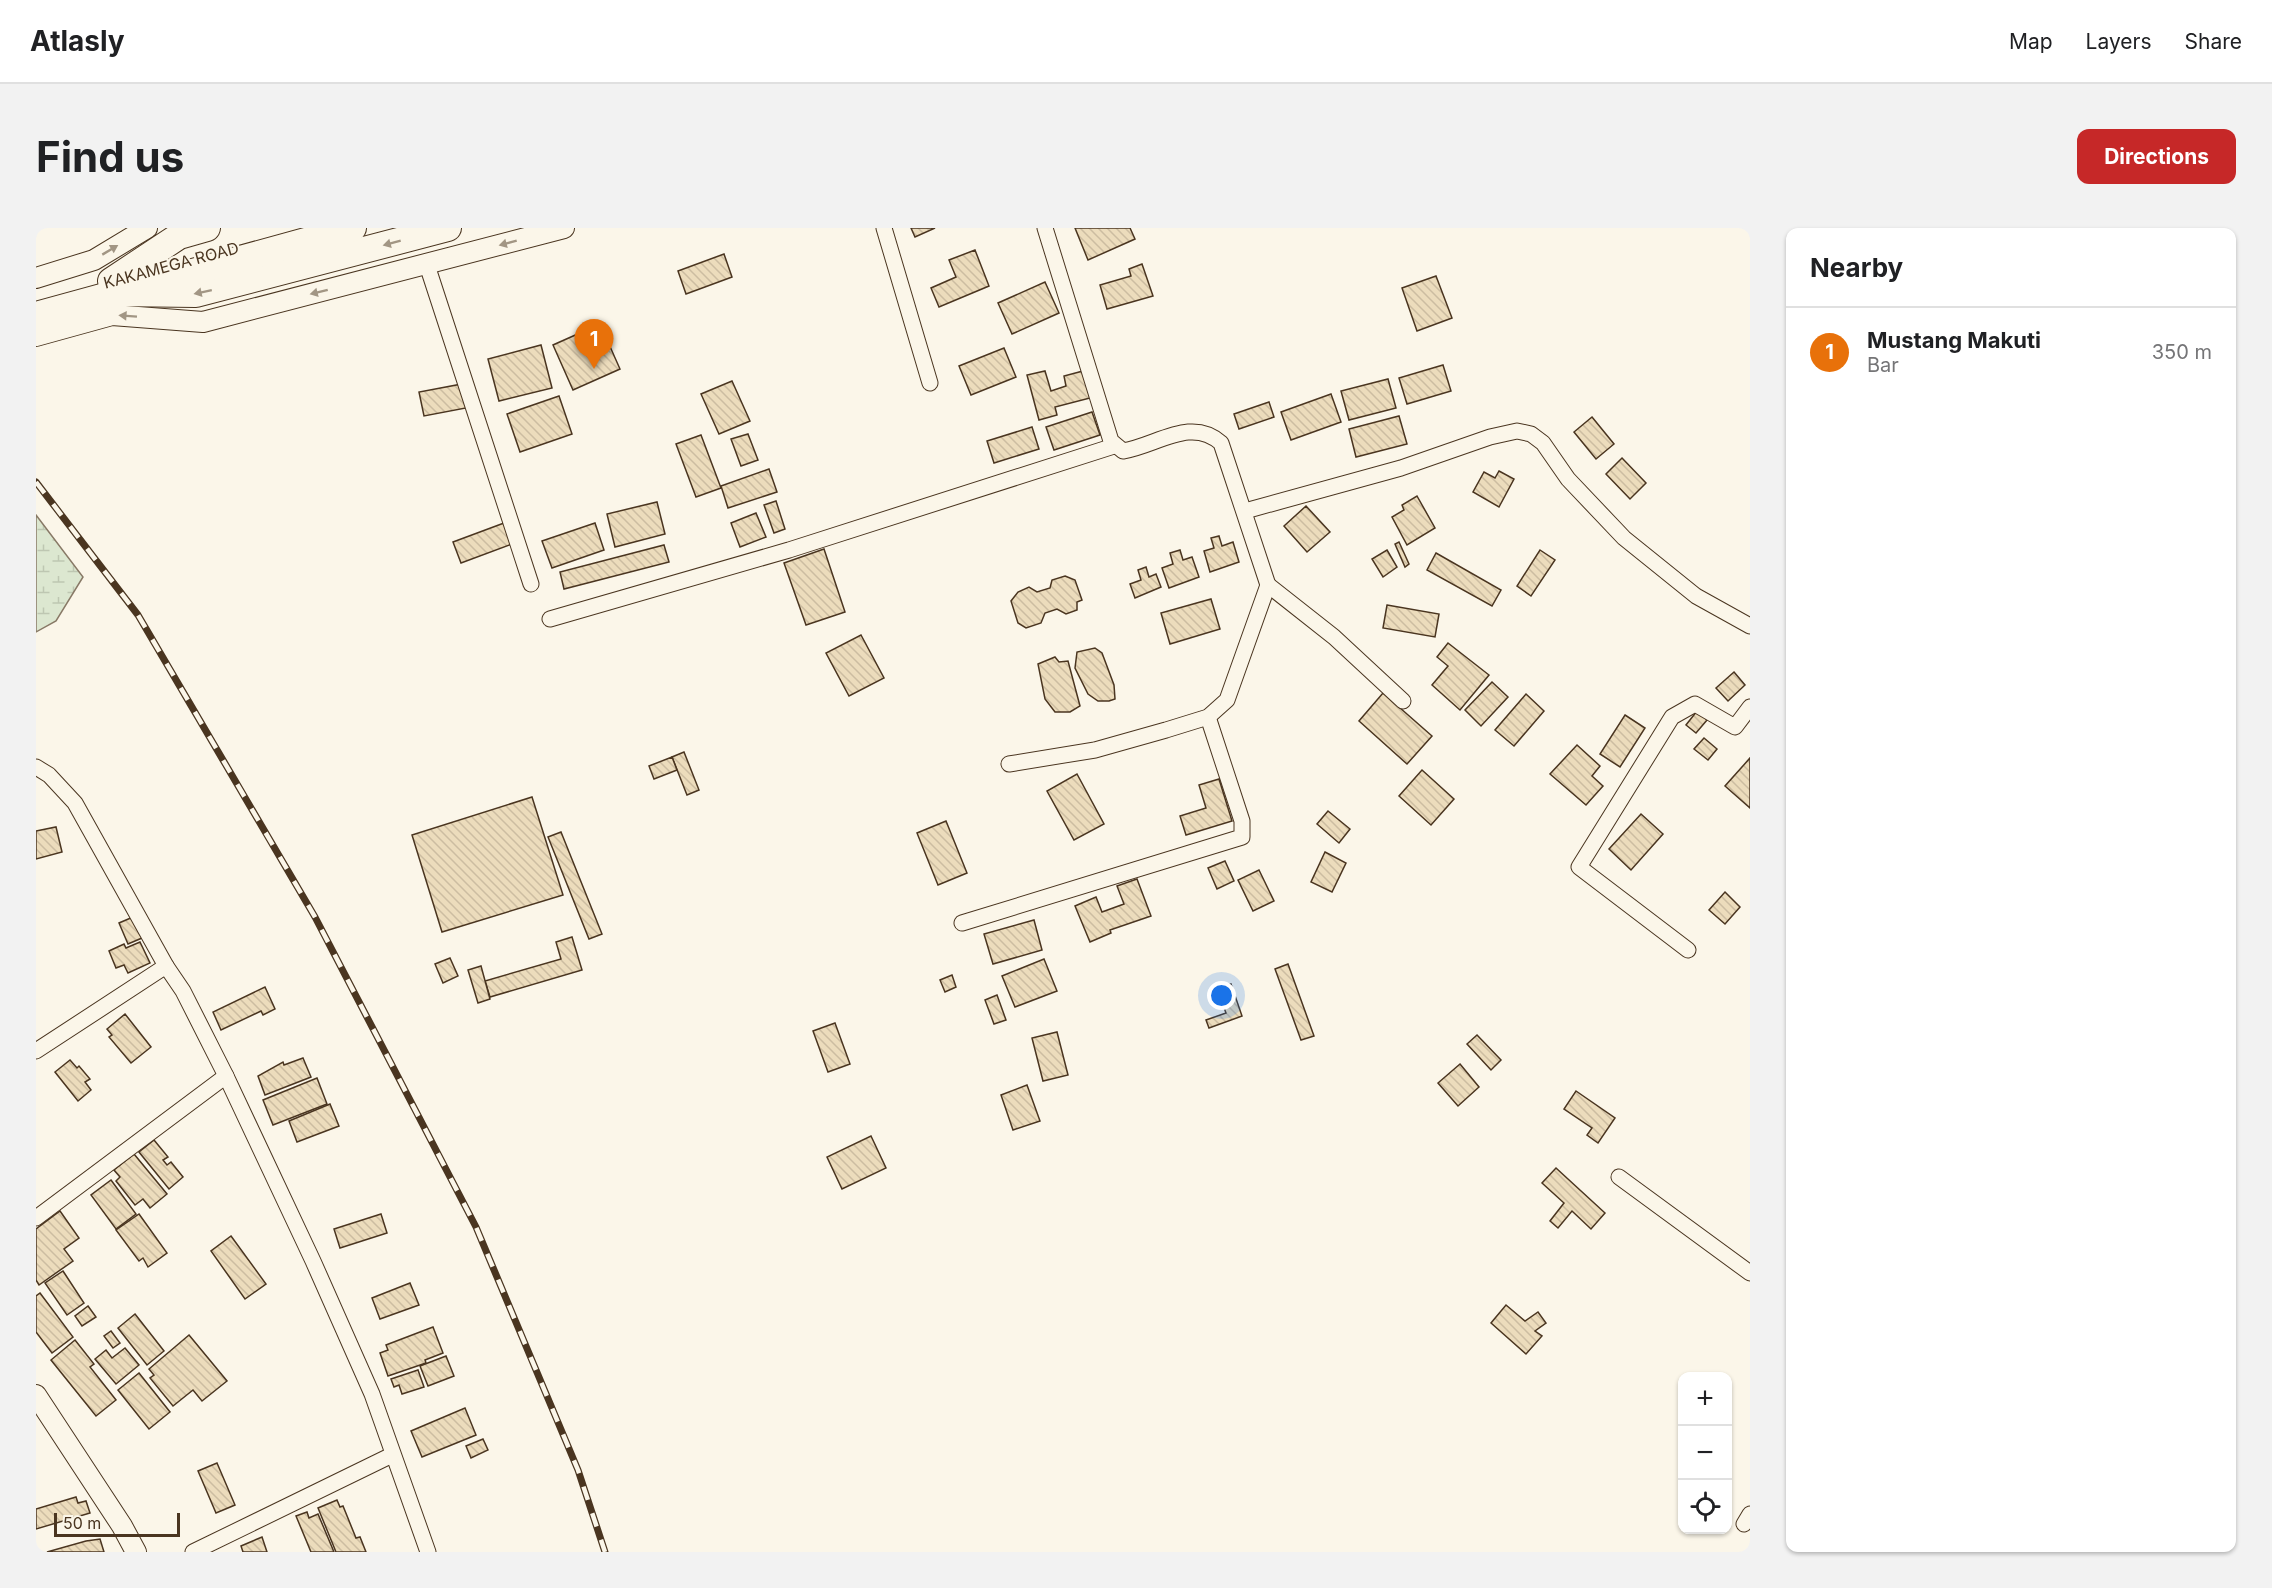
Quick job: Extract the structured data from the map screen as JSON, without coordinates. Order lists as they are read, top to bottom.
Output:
{
  "streets": {
    "highway": ["KAKAMEGA ROAD"]
  },
  "scale_bar": "50 m",
  "page": {
    "header": "Atlasly",
    "nav": ["Map", "Layers", "Share"],
    "buttons": "Directions",
    "title": "Find us",
    "heading": "Nearby",
    "list": [
      {
        "mark": "1",
        "name": "Mustang Makuti",
        "note": "Bar",
        "value": "350 m"
      }
    ],
    "pins": "1",
    "map_buttons": ["+", "−"],
    "scale": "50 m"
  }
}
